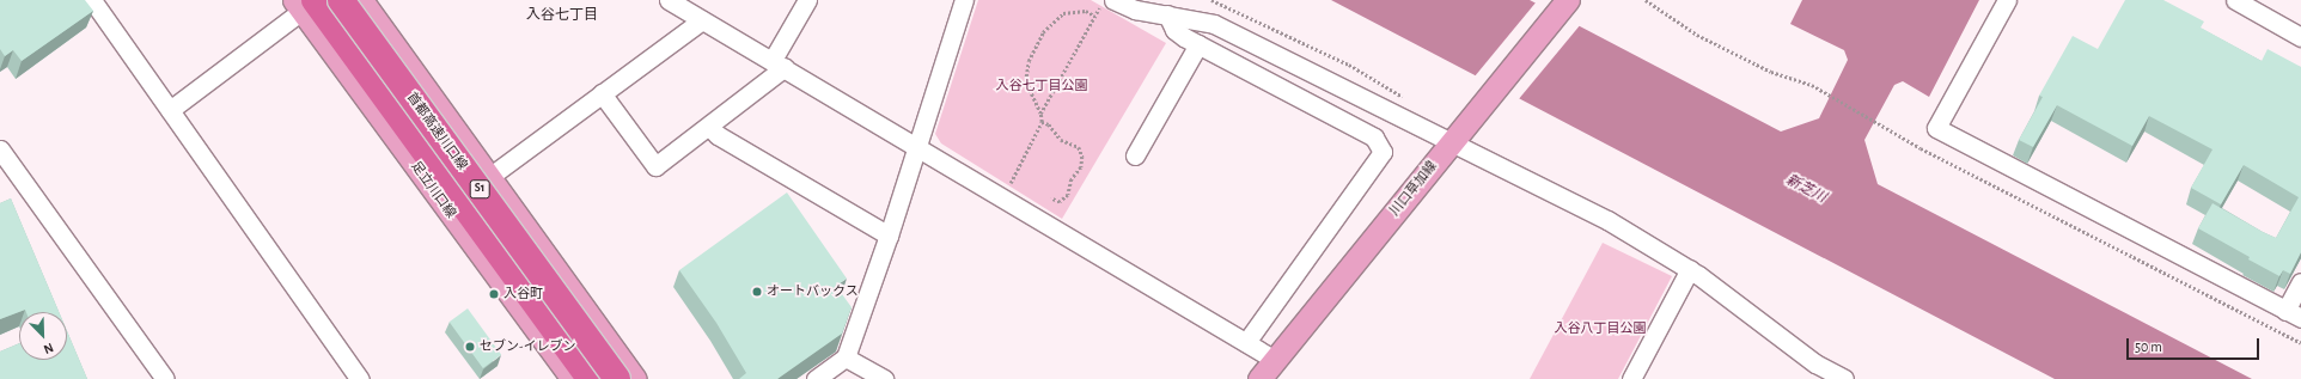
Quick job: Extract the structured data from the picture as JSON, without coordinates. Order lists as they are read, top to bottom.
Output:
{
  "streets": {
    "highway": ["首都高速川口線", "S1"],
    "main road": ["川口草加線", "足立川口線"]
  },
  "crossings": [
    ["首都高速川口線", "足立川口線"]
  ],
  "districts": ["入谷七丁目"],
  "water": ["新芝川"],
  "parks": ["入谷七丁目公園", "入谷八丁目公園"],
  "places": ["オートバックス", "入谷町", "セブン-イレブン"],
  "scale_bar": "50 m",
  "north": "bottom right"
}
